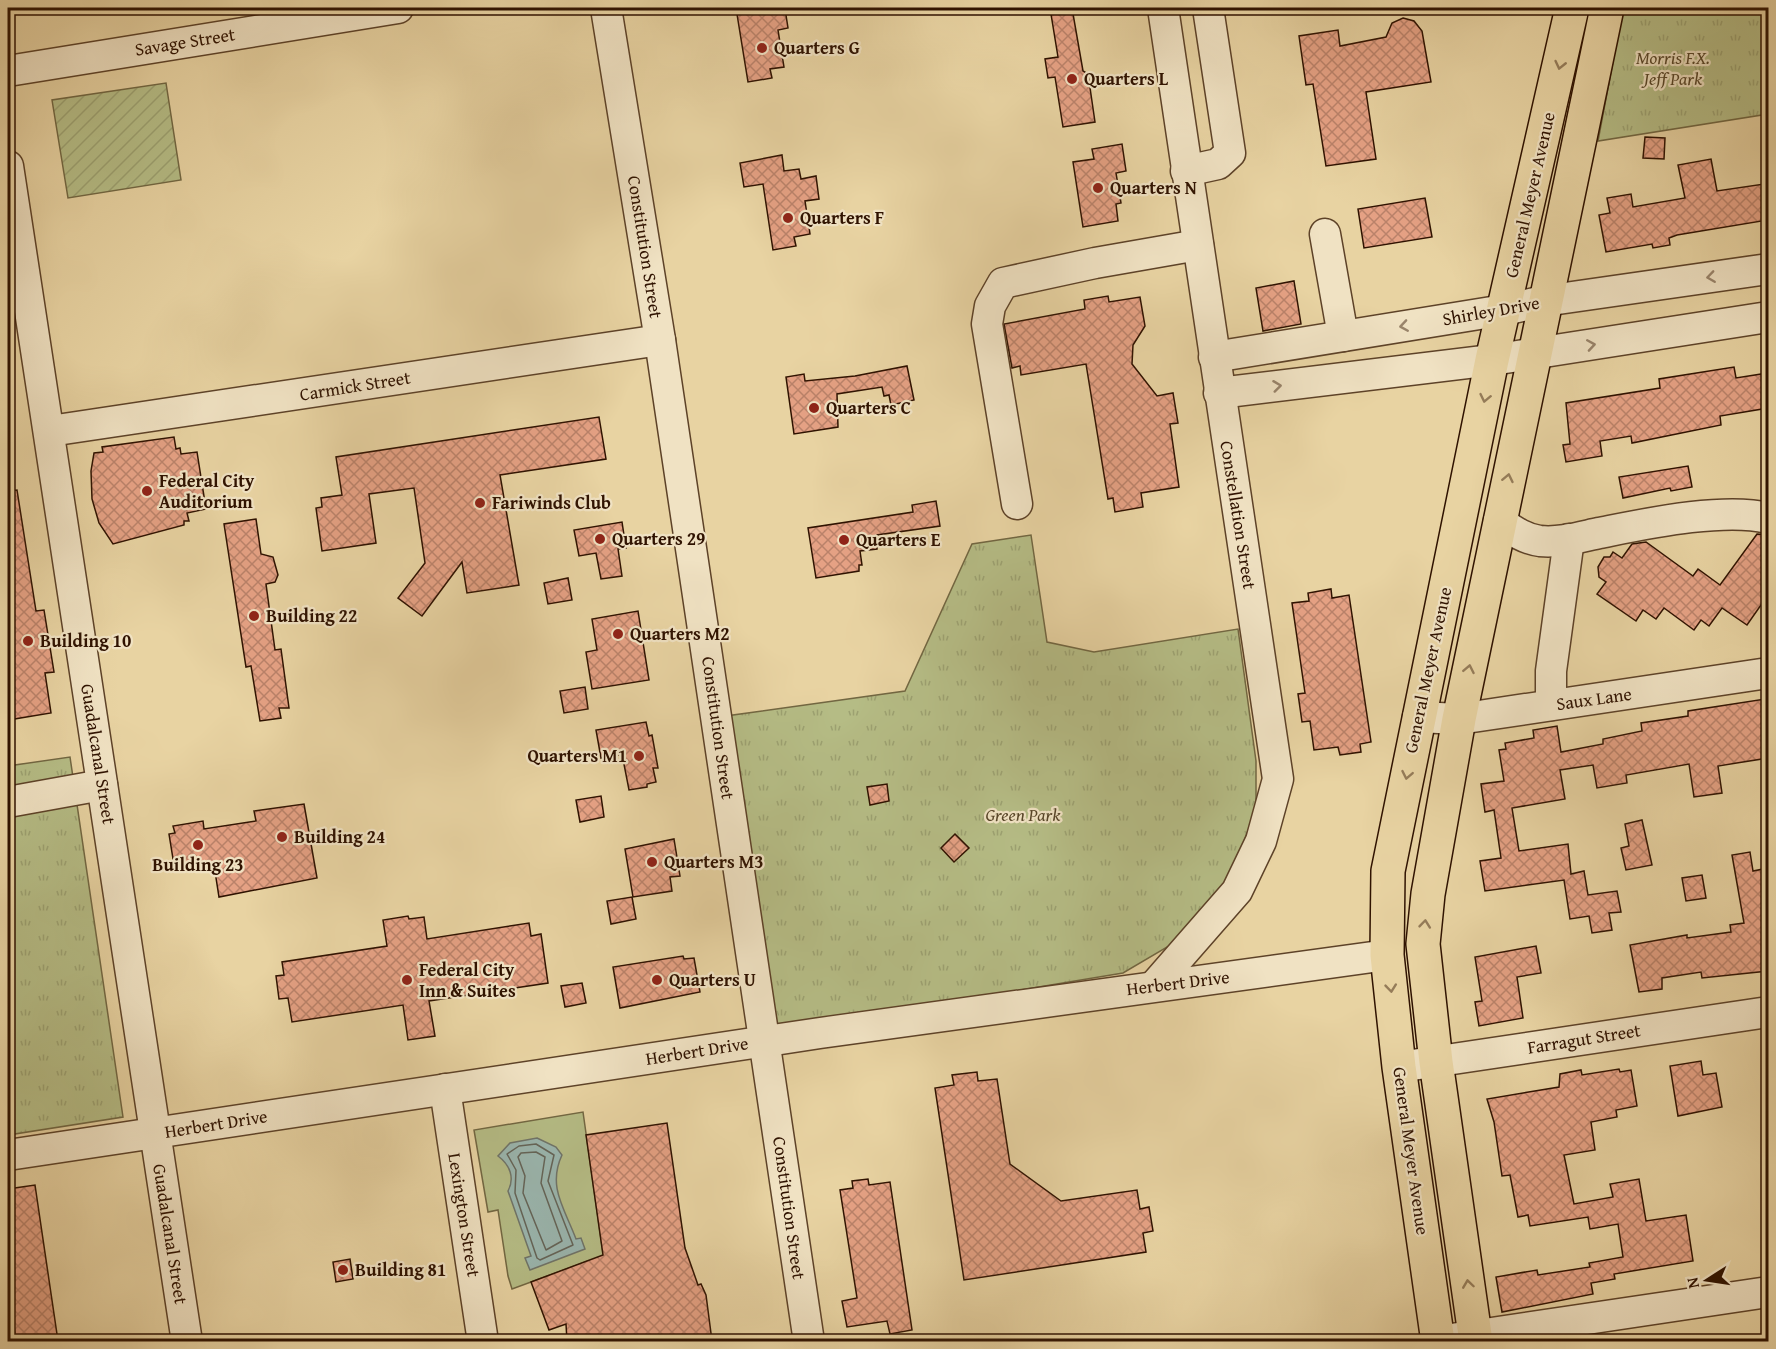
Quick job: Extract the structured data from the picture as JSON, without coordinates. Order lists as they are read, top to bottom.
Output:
{
  "streets": {
    "main road": ["General Meyer Avenue"],
    "street": [
      "Savage Street",
      "Constitution Street",
      "Shirley Drive",
      "Carmick Street",
      "Constellation Street",
      "Saux Lane",
      "Guadalcanal Street",
      "Herbert Drive",
      "Farragut Street",
      "Lexington Street"
    ]
  },
  "crossings": [
    ["General Meyer Avenue", "Shirley Drive"],
    ["General Meyer Avenue", "Saux Lane"],
    ["General Meyer Avenue", "Herbert Drive"],
    ["General Meyer Avenue", "Farragut Street"],
    ["Constitution Street", "Carmick Street"],
    ["Constitution Street", "Herbert Drive"],
    ["Shirley Drive", "Constellation Street"],
    ["Carmick Street", "Guadalcanal Street"],
    ["Constellation Street", "Herbert Drive"],
    ["Guadalcanal Street", "Herbert Drive"],
    ["Herbert Drive", "Lexington Street"]
  ],
  "parks": ["Morris F.X. Jeff Park", "Green Park"],
  "places": [
    "Quarters G",
    "Quarters L",
    "Quarters N",
    "Quarters F",
    "Quarters C",
    "Federal City Auditorium",
    "Fariwinds Club",
    "Quarters 29",
    "Quarters E",
    "Building 22",
    "Quarters M2",
    "Building 10",
    "Quarters M1",
    "Building 24",
    "Building 23",
    "Quarters M3",
    "Federal City Inn & Suites",
    "Quarters U",
    "Building 81"
  ],
  "north": "left"
}
